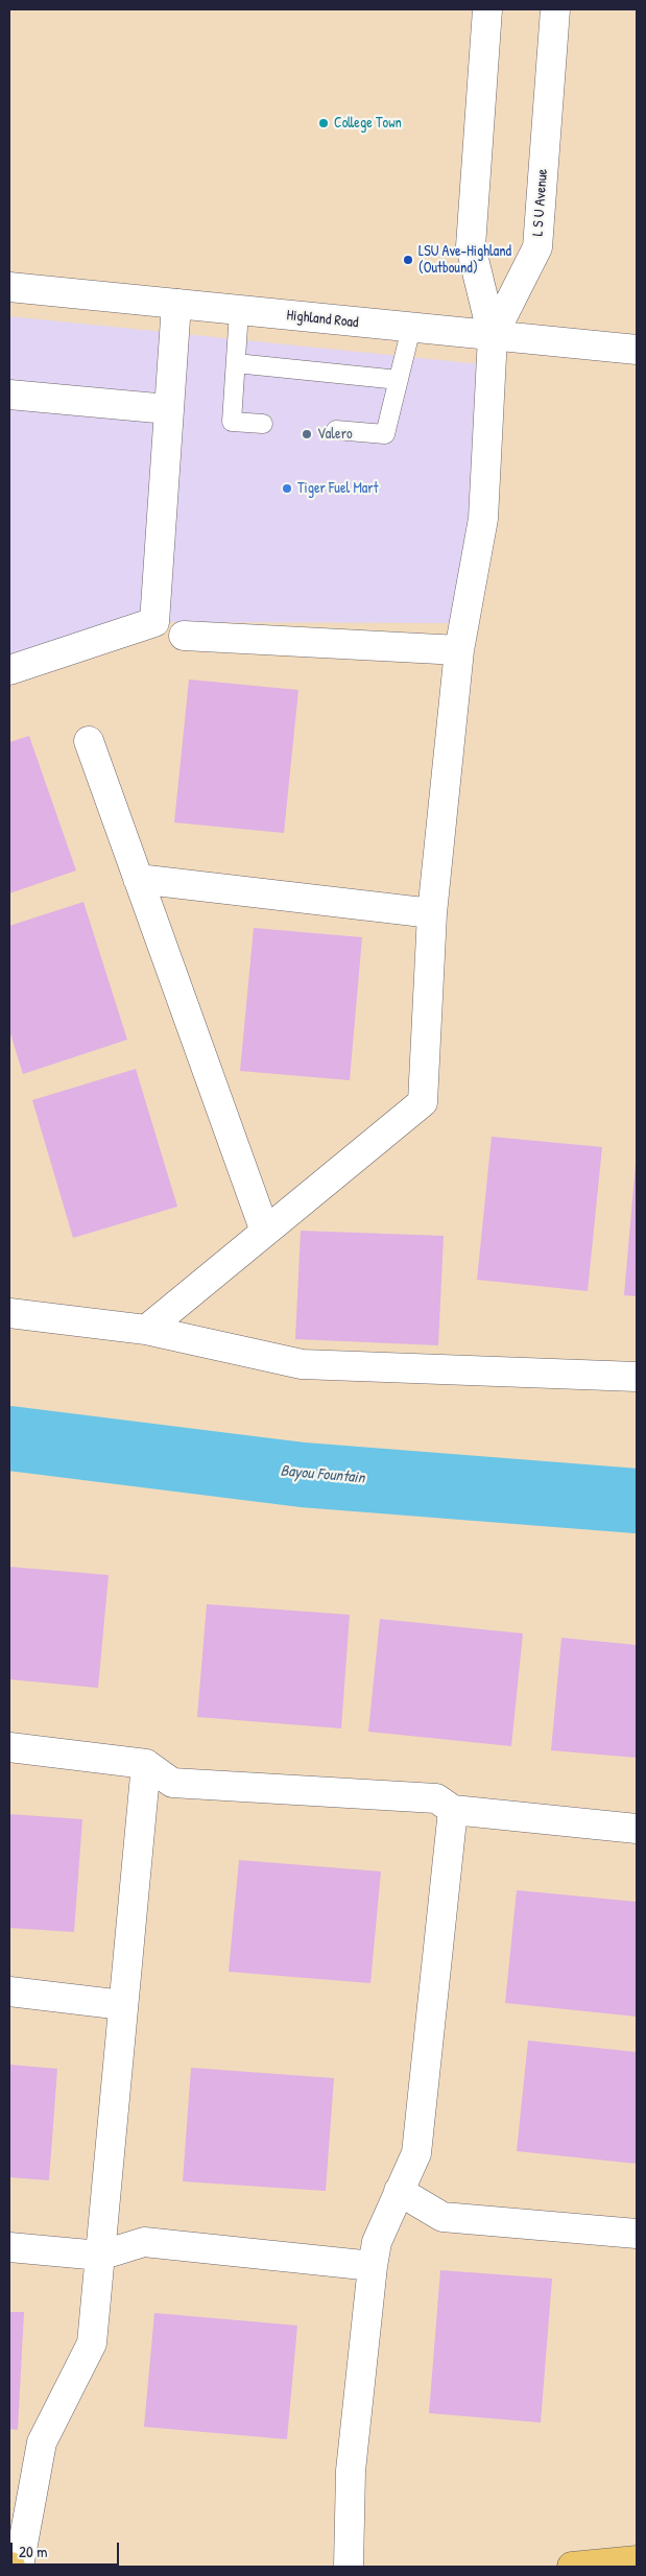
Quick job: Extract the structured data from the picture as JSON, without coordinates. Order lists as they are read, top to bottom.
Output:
{
  "streets": {
    "street": ["L S U Avenue", "Highland Road"]
  },
  "crossings": [
    ["L S U Avenue", "Highland Road"]
  ],
  "water": ["Bayou Fountain"],
  "places": [
    "College Town",
    "LSU Ave-Highland (Outbound)",
    "Valero",
    "Tiger Fuel Mart"
  ],
  "scale_bar": "20 m"
}
